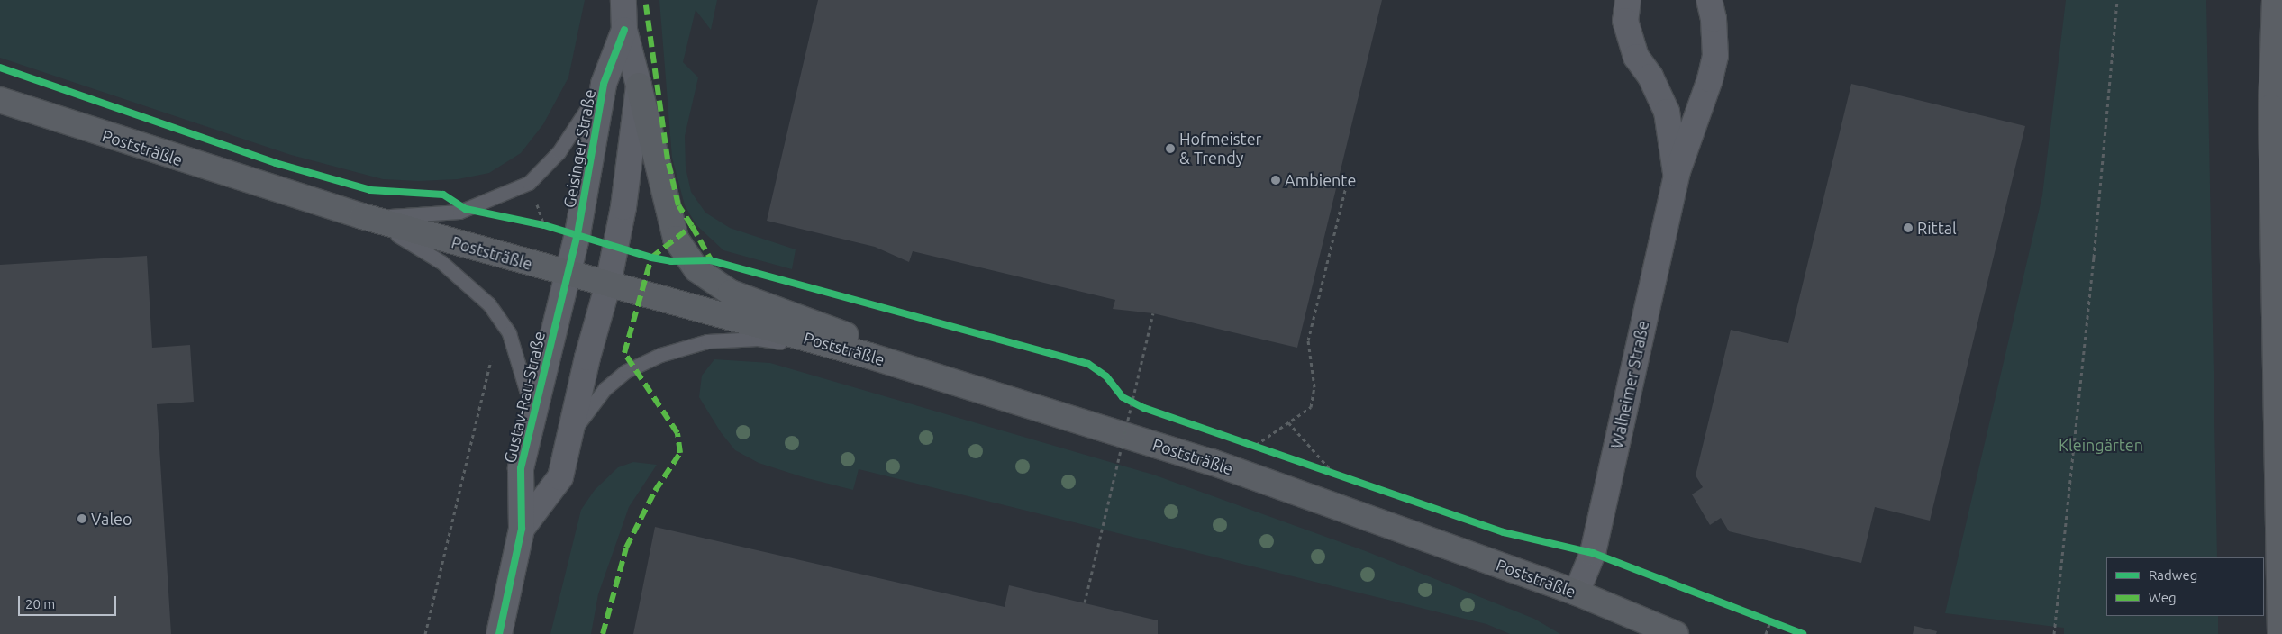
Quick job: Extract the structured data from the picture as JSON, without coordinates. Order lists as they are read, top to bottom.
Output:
{
  "streets": {
    "main road": ["Poststräßle"],
    "street": ["Geisinger Straße", "Walheimer Straße", "Gustav-Rau-Straße"]
  },
  "crossings": [
    ["Poststräßle", "Geisinger Straße"],
    ["Poststräßle", "Walheimer Straße"],
    ["Poststräßle", "Gustav-Rau-Straße"],
    ["Geisinger Straße", "Gustav-Rau-Straße"]
  ],
  "parks": ["Kleingärten"],
  "places": [
    "Hofmeister & Trendy",
    "Ambiente",
    "Rittal",
    "Valeo"
  ],
  "legend": ["Radweg", "Weg"],
  "scale_bar": "20 m"
}
